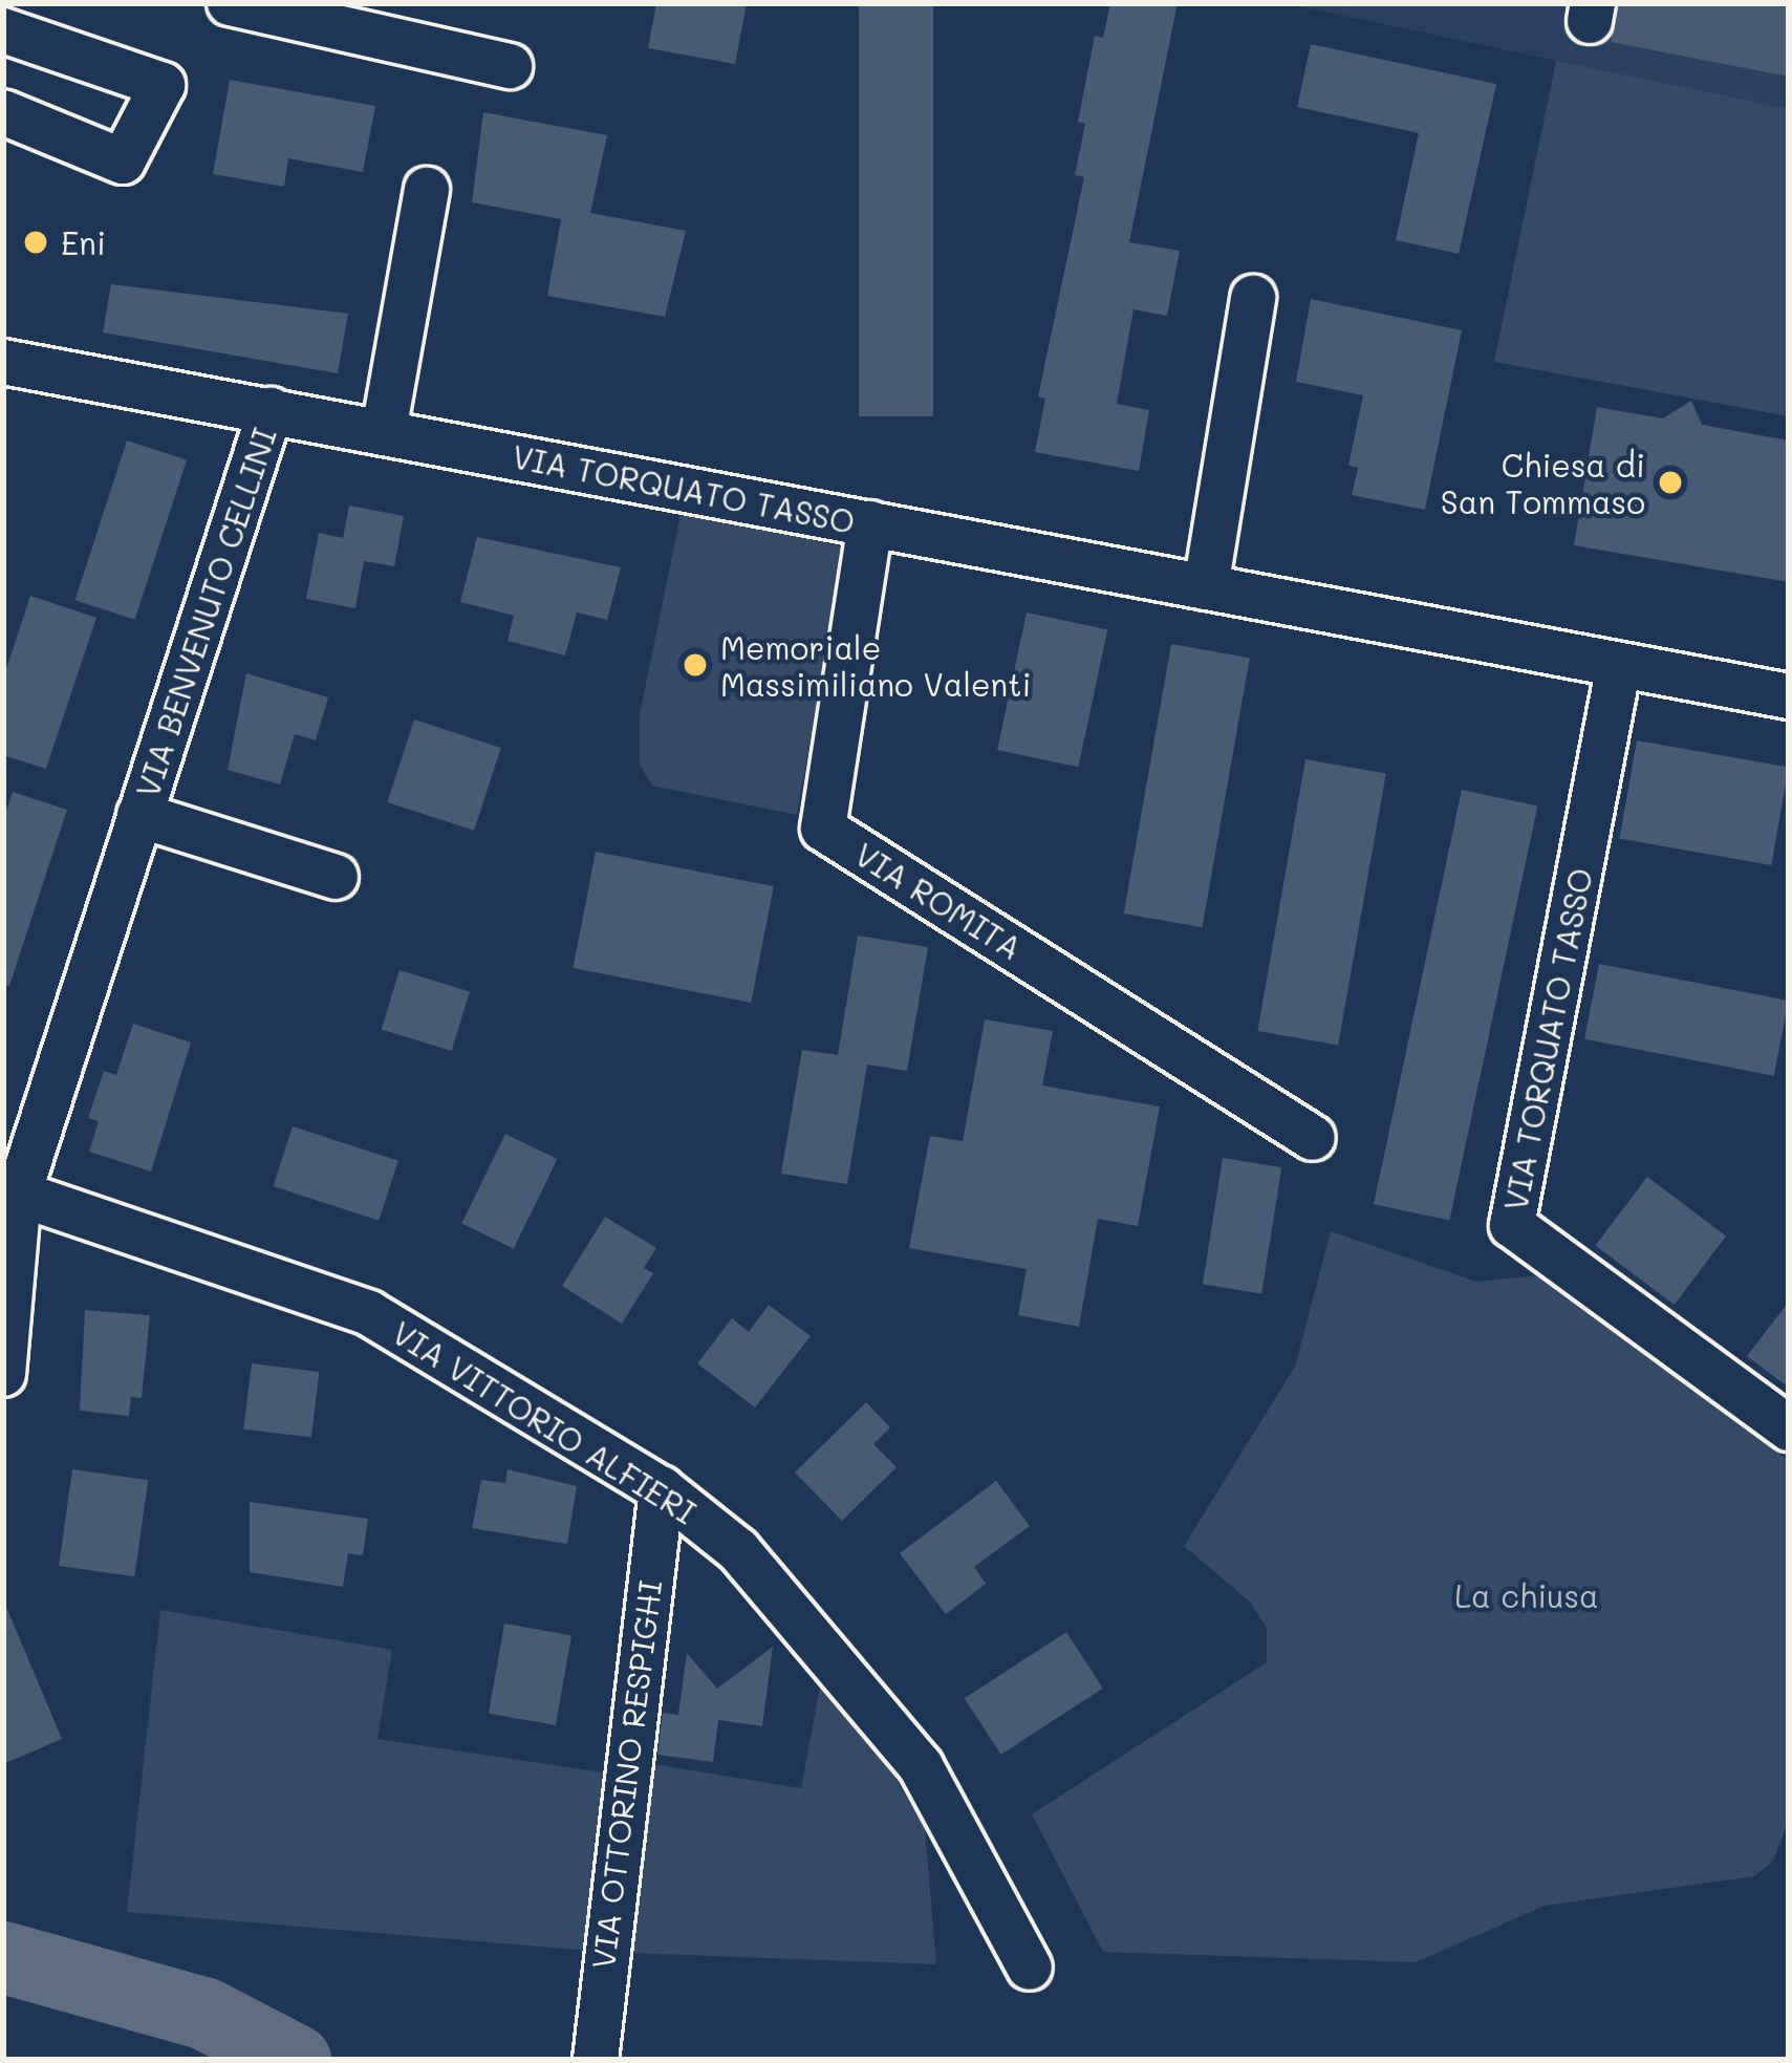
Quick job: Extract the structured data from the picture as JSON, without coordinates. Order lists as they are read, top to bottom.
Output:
{
  "streets": {
    "street": [
      "VIA TORQUATO TASSO",
      "VIA BENVENUTO CELLINI",
      "VIA ROMITA",
      "VIA VITTORIO ALFIERI",
      "VIA OTTORINO RESPIGHI"
    ]
  },
  "crossings": [
    ["VIA TORQUATO TASSO", "VIA BENVENUTO CELLINI"],
    ["VIA TORQUATO TASSO", "VIA ROMITA"],
    ["VIA BENVENUTO CELLINI", "VIA VITTORIO ALFIERI"],
    ["VIA VITTORIO ALFIERI", "VIA OTTORINO RESPIGHI"]
  ],
  "parks": ["La chiusa"],
  "places": ["Eni", "Chiesa di San Tommaso", "Memoriale Massimiliano Valenti"]
}
